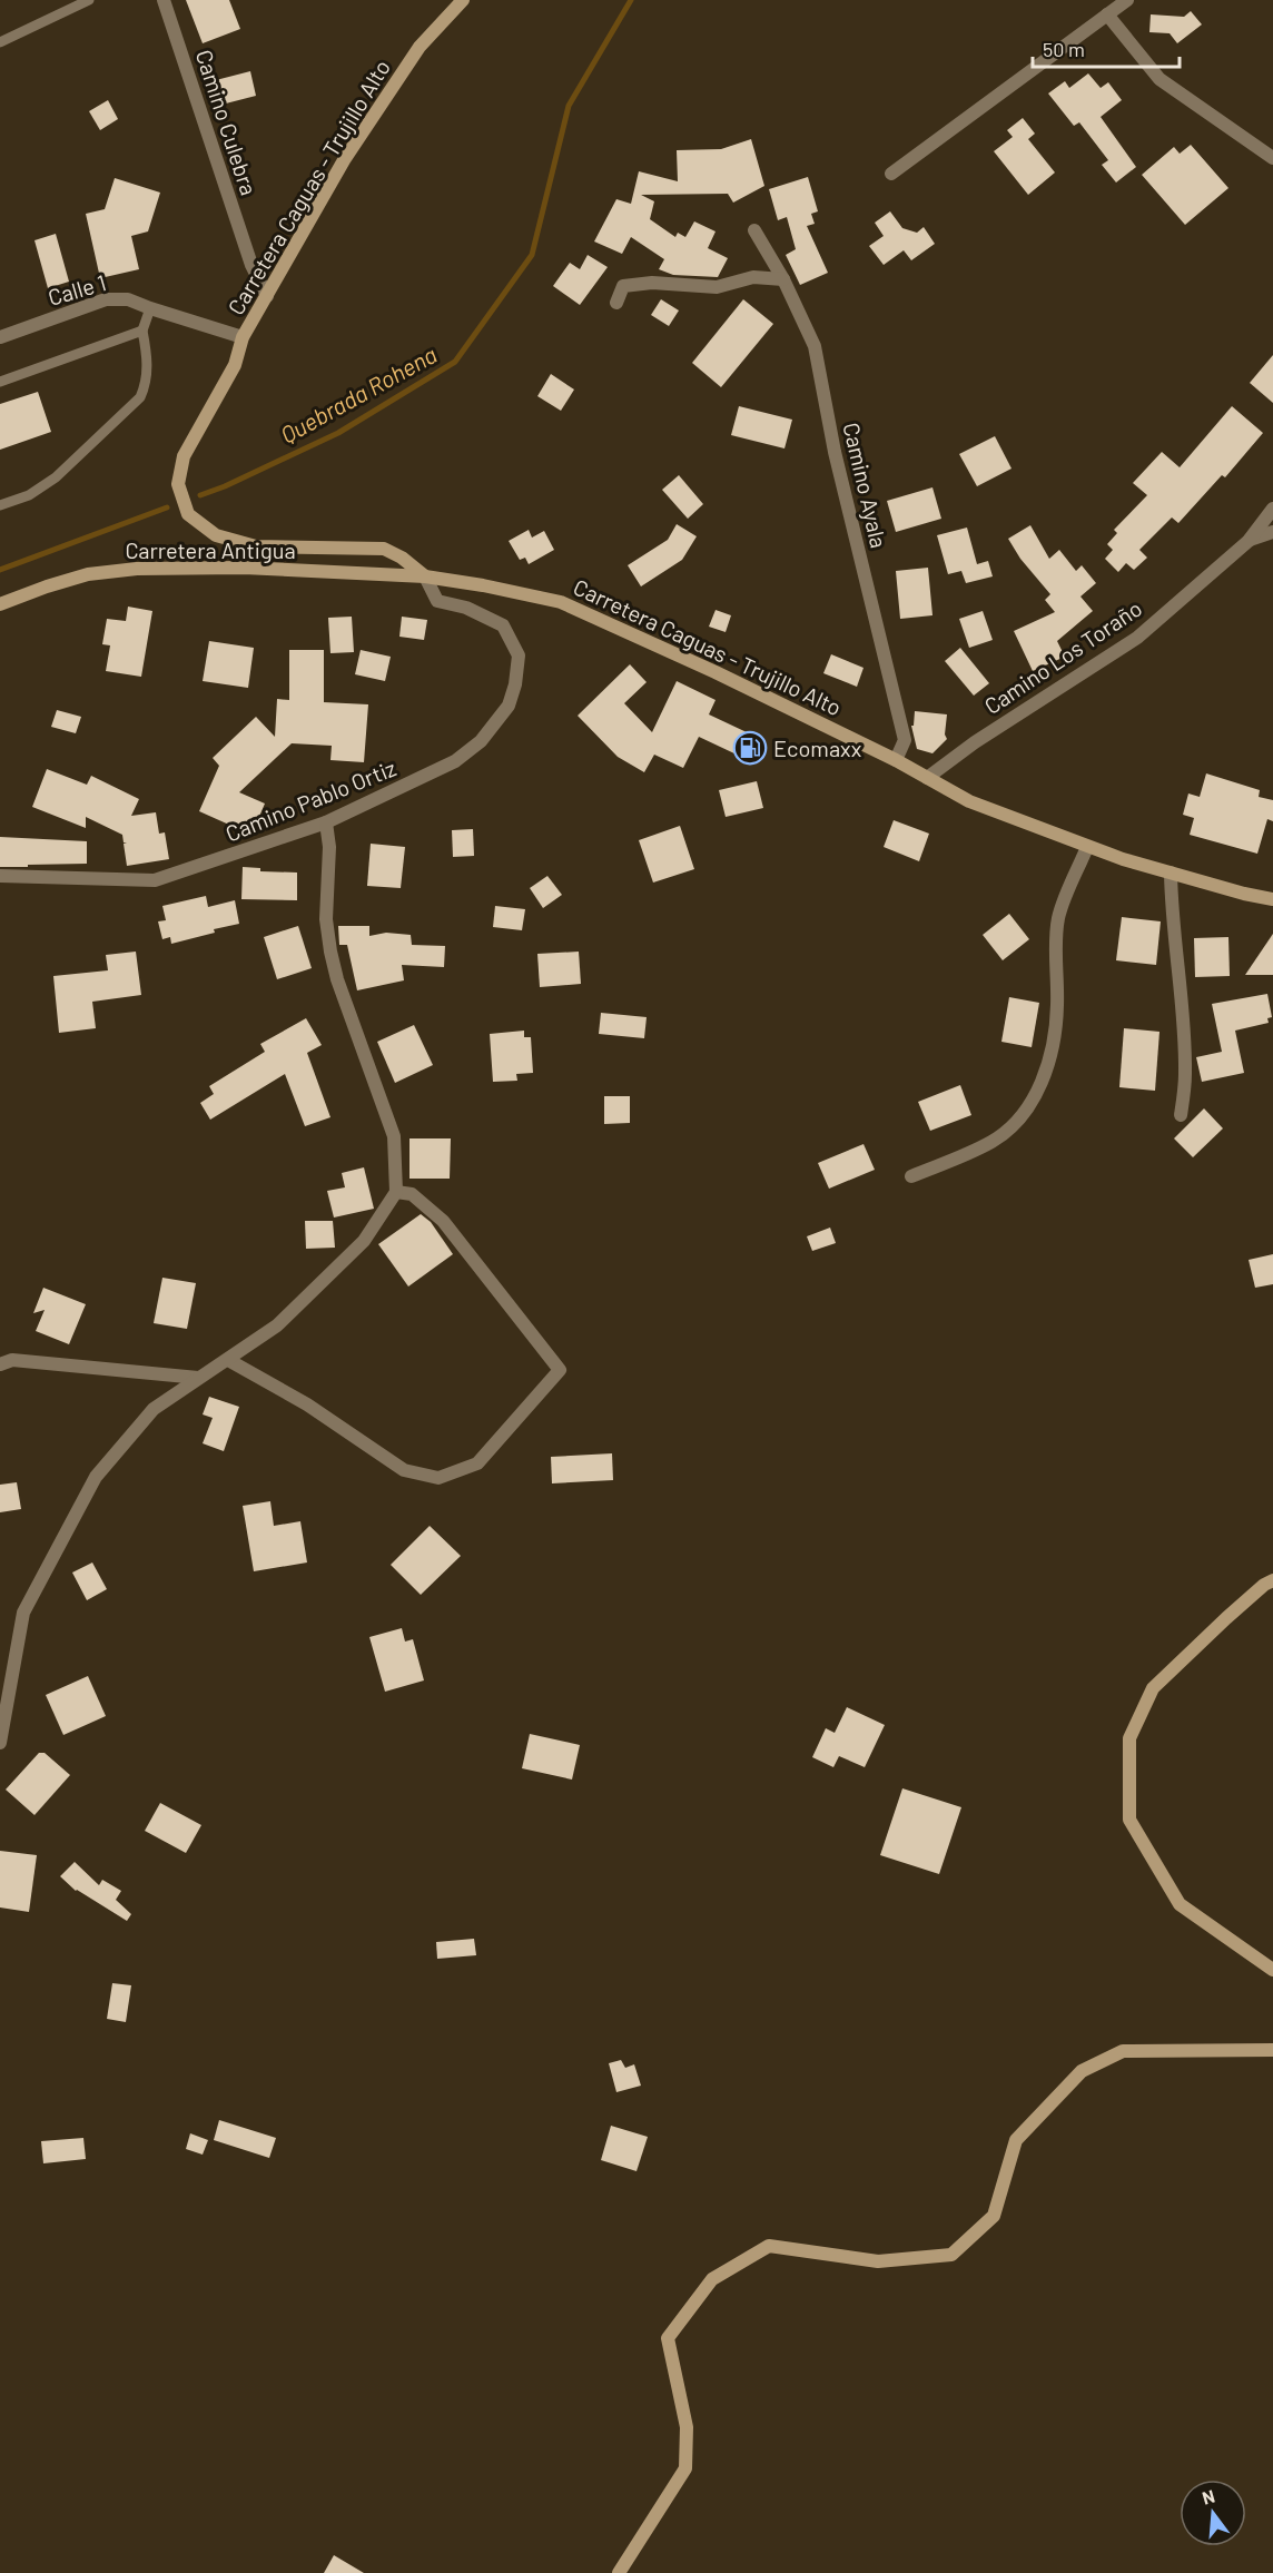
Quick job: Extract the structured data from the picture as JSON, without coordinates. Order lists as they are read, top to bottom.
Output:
{
  "streets": {
    "street": [
      "Camino Culebra",
      "Carretera Caguas - Trujillo Alto",
      "Calle 1",
      "Camino Ayala",
      "Carretera Antigua",
      "Camino Los Toraño",
      "Camino Pablo Ortiz"
    ]
  },
  "crossings": [
    ["Camino Culebra", "Carretera Caguas - Trujillo Alto"],
    ["Carretera Caguas - Trujillo Alto", "Calle 1"],
    ["Carretera Caguas - Trujillo Alto", "Camino Ayala"],
    ["Carretera Caguas - Trujillo Alto", "Carretera Antigua"],
    ["Carretera Caguas - Trujillo Alto", "Camino Los Toraño"],
    ["Carretera Caguas - Trujillo Alto", "Camino Pablo Ortiz"],
    ["Carretera Antigua", "Camino Pablo Ortiz"]
  ],
  "water": ["Quebrada Rohena"],
  "places": {
    "fuel station": ["Ecomaxx"]
  },
  "scale_bar": "50 m",
  "north": "top"
}
